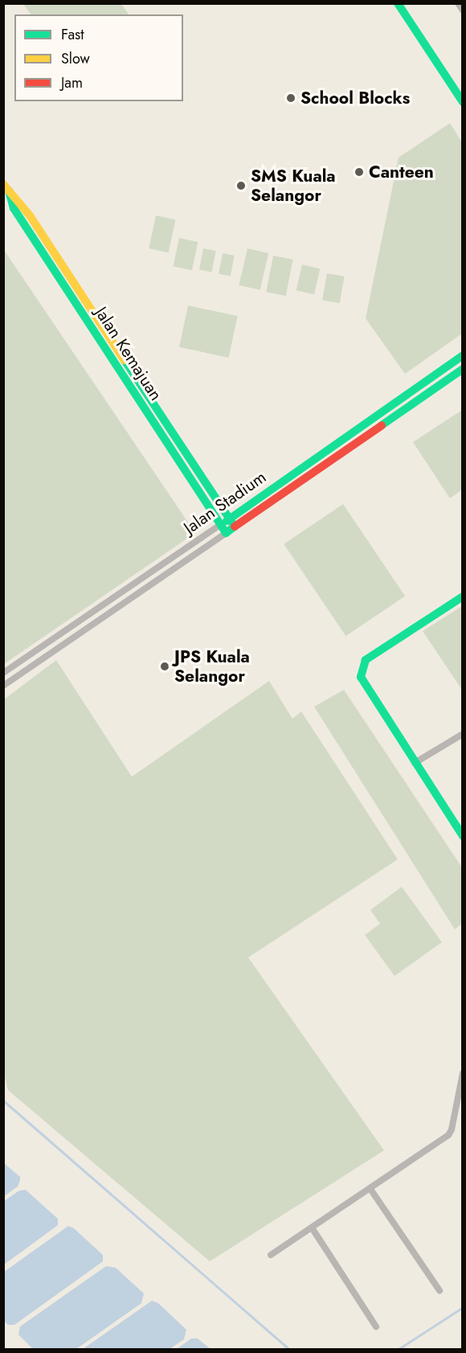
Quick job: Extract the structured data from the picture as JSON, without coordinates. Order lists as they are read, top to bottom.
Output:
{
  "streets": {
    "street": ["Jalan Kemajuan", "Jalan Stadium"]
  },
  "crossings": [
    ["Jalan Kemajuan", "Jalan Stadium"]
  ],
  "places": [
    "School Blocks",
    "Canteen",
    "SMS Kuala Selangor",
    "JPS Kuala Selangor"
  ],
  "legend": ["Fast", "Slow", "Jam"]
}
